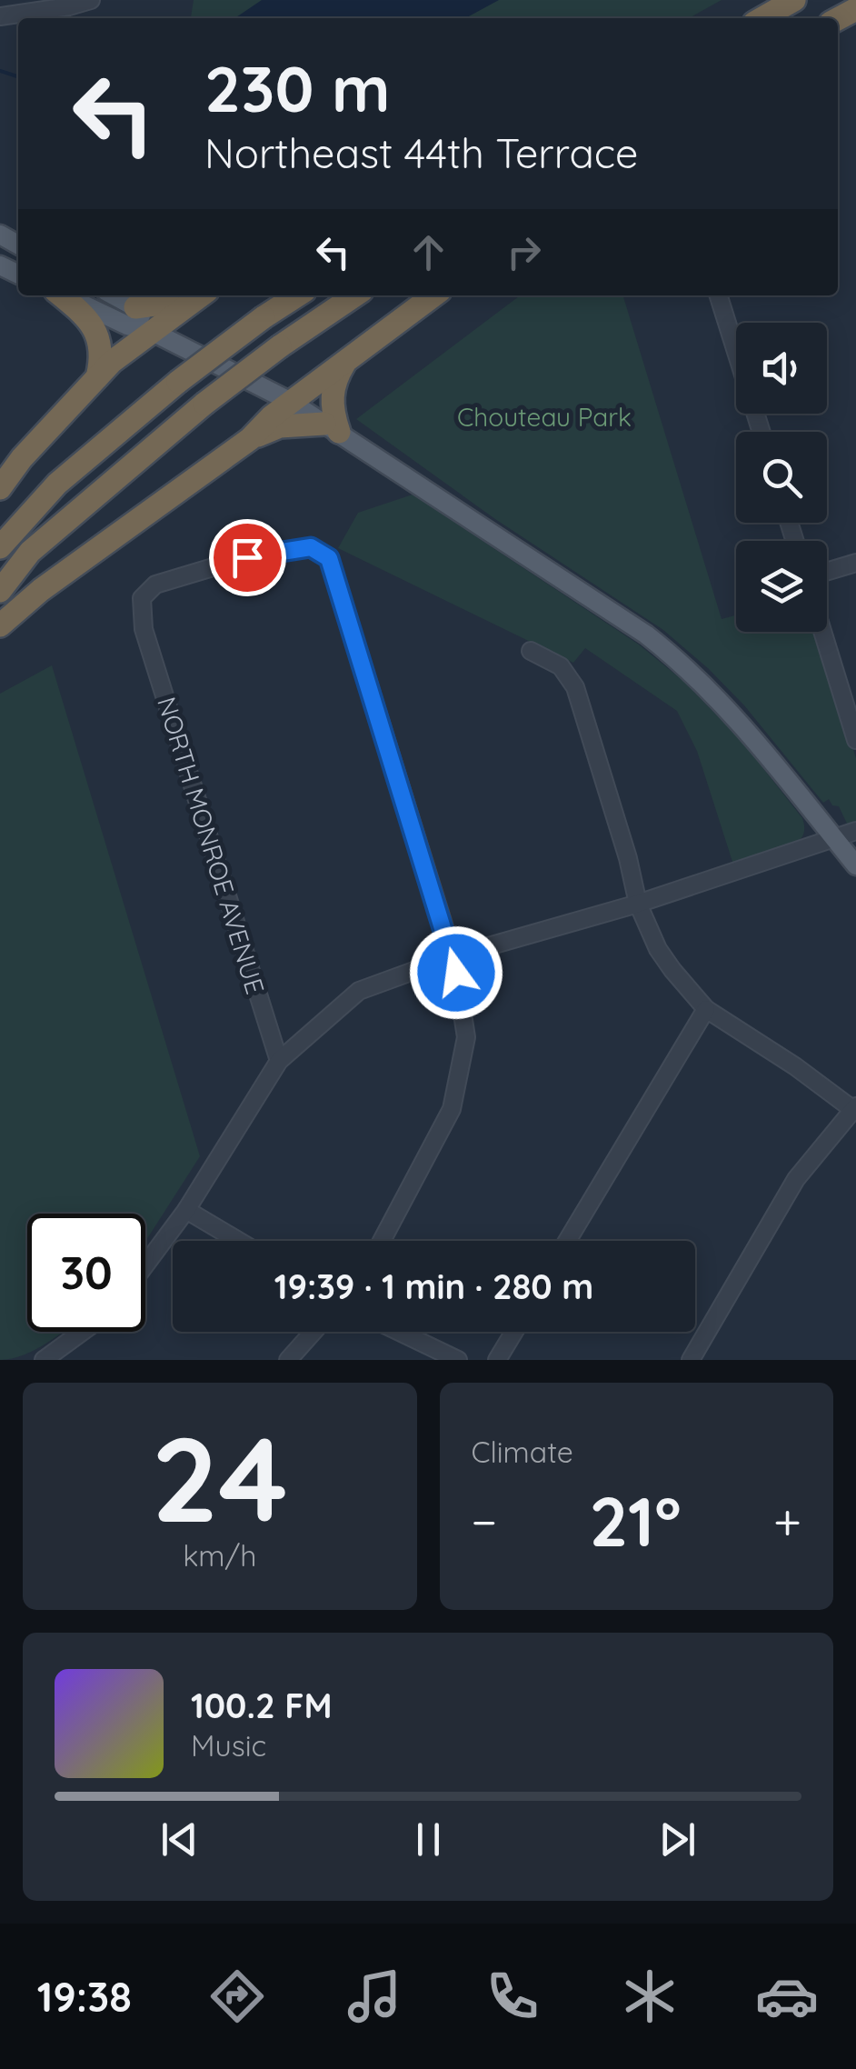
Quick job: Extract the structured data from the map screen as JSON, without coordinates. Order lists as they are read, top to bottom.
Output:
{
  "streets": {
    "street": ["NORTH MONROE AVENUE"]
  },
  "parks": ["Chouteau Park"],
  "page": {
    "turn": ["230 m", "Northeast 44th Terrace"],
    "limit": "30",
    "trip": "19:39 · 1 min · 280 m",
    "tile": [
      ["24", "km/h"],
      "Climate"
    ],
    "heat": ["−", "21°", "+"],
    "song": ["100.2 FM", "Music"],
    "tabs": "19:38"
  }
}
